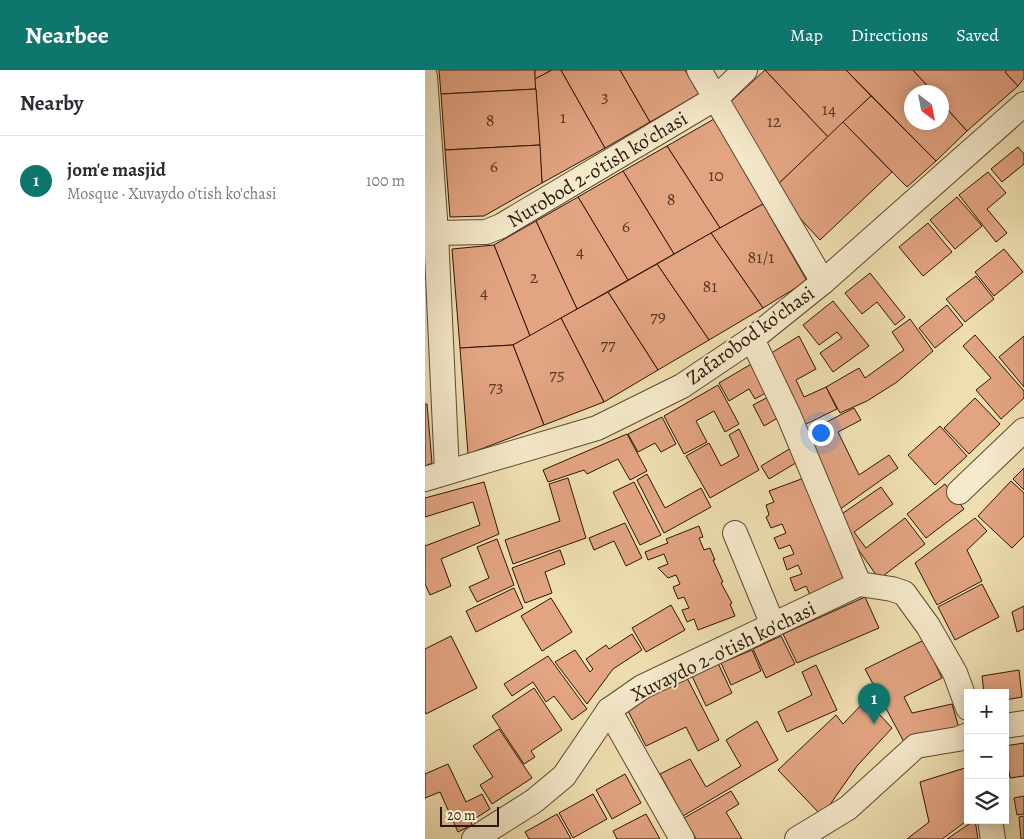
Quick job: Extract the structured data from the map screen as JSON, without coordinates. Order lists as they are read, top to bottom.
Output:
{
  "streets": {
    "street": ["Nurobod 2-o'tish ko'chasi", "Zafarobod ko'chasi", "Xuvaydo 2-o'tish ko'chasi"]
  },
  "house_numbers": [
    "3",
    "14",
    "1",
    "8",
    "12",
    "6",
    "10",
    "8",
    "6",
    "4",
    "81/1",
    "2",
    "81",
    "4",
    "79",
    "77",
    "75",
    "73"
  ],
  "scale_bar": "20 m",
  "north": "bottom right",
  "page": {
    "header": "Nearbee",
    "nav": ["Map", "Directions", "Saved"],
    "heading": "Nearby",
    "list": [
      {
        "mark": "1",
        "name": "jom'e masjid",
        "note": "Mosque · Xuvaydo o'tish ko'chasi",
        "value": "100 m"
      }
    ],
    "pins": "1",
    "map_buttons": ["+", "−"],
    "scale": "20 m"
  }
}
